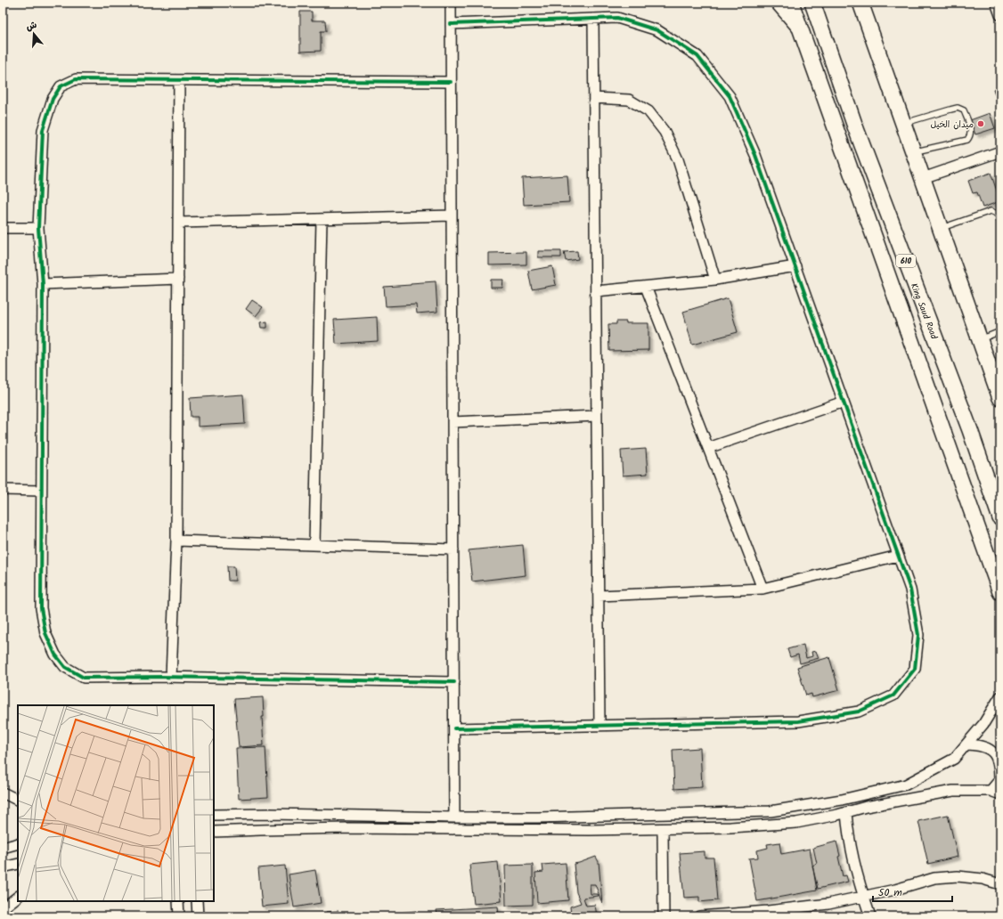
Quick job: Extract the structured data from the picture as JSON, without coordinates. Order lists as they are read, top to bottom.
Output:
{
  "streets": {
    "main road": ["610", "King Saud Road"]
  },
  "places": ["ميدان الخيل"],
  "scale_bar": "50 m",
  "north": "top"
}
